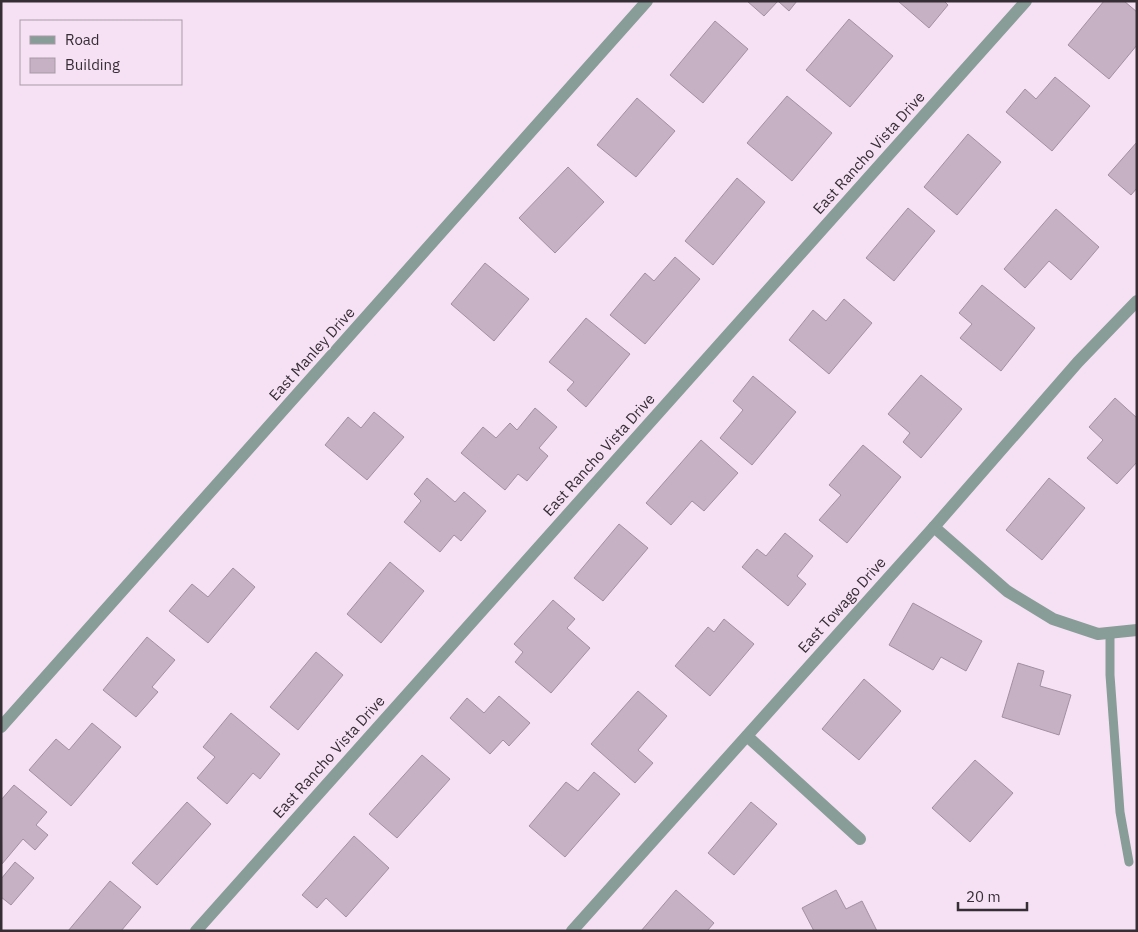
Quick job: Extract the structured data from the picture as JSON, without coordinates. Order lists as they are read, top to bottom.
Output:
{
  "streets": {
    "street": ["East Rancho Vista Drive", "East Manley Drive", "East Towago Drive"]
  },
  "legend": ["Road", "Building"],
  "scale_bar": "20 m"
}
